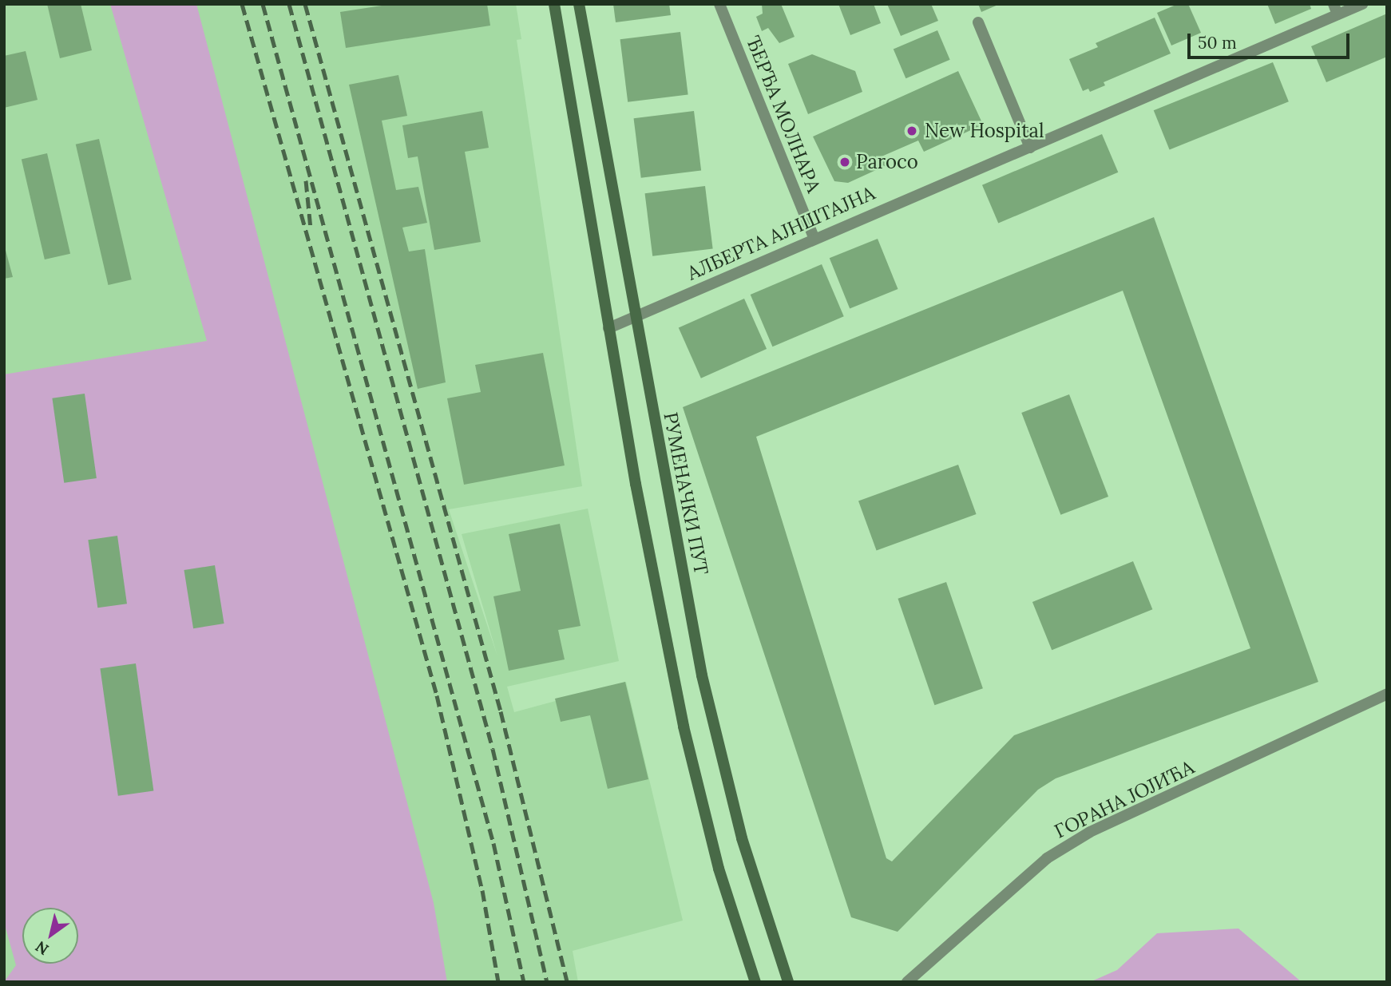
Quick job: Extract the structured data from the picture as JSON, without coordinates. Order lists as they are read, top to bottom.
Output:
{
  "streets": {
    "main road": ["РУМЕНАЧКИ ПУТ"],
    "street": ["ЂЕРЂА МОЛНАРА", "АЛБЕРТА АЈНШТАЈНА", "ГОРАНА ЈОЈИЋА"]
  },
  "crossings": [
    ["ЂЕРЂА МОЛНАРА", "АЛБЕРТА АЈНШТАЈНА"],
    ["АЛБЕРТА АЈНШТАЈНА", "РУМЕНАЧКИ ПУТ"]
  ],
  "places": ["New Hospital", "Paroco"],
  "scale_bar": "50 m",
  "north": "bottom left"
}
